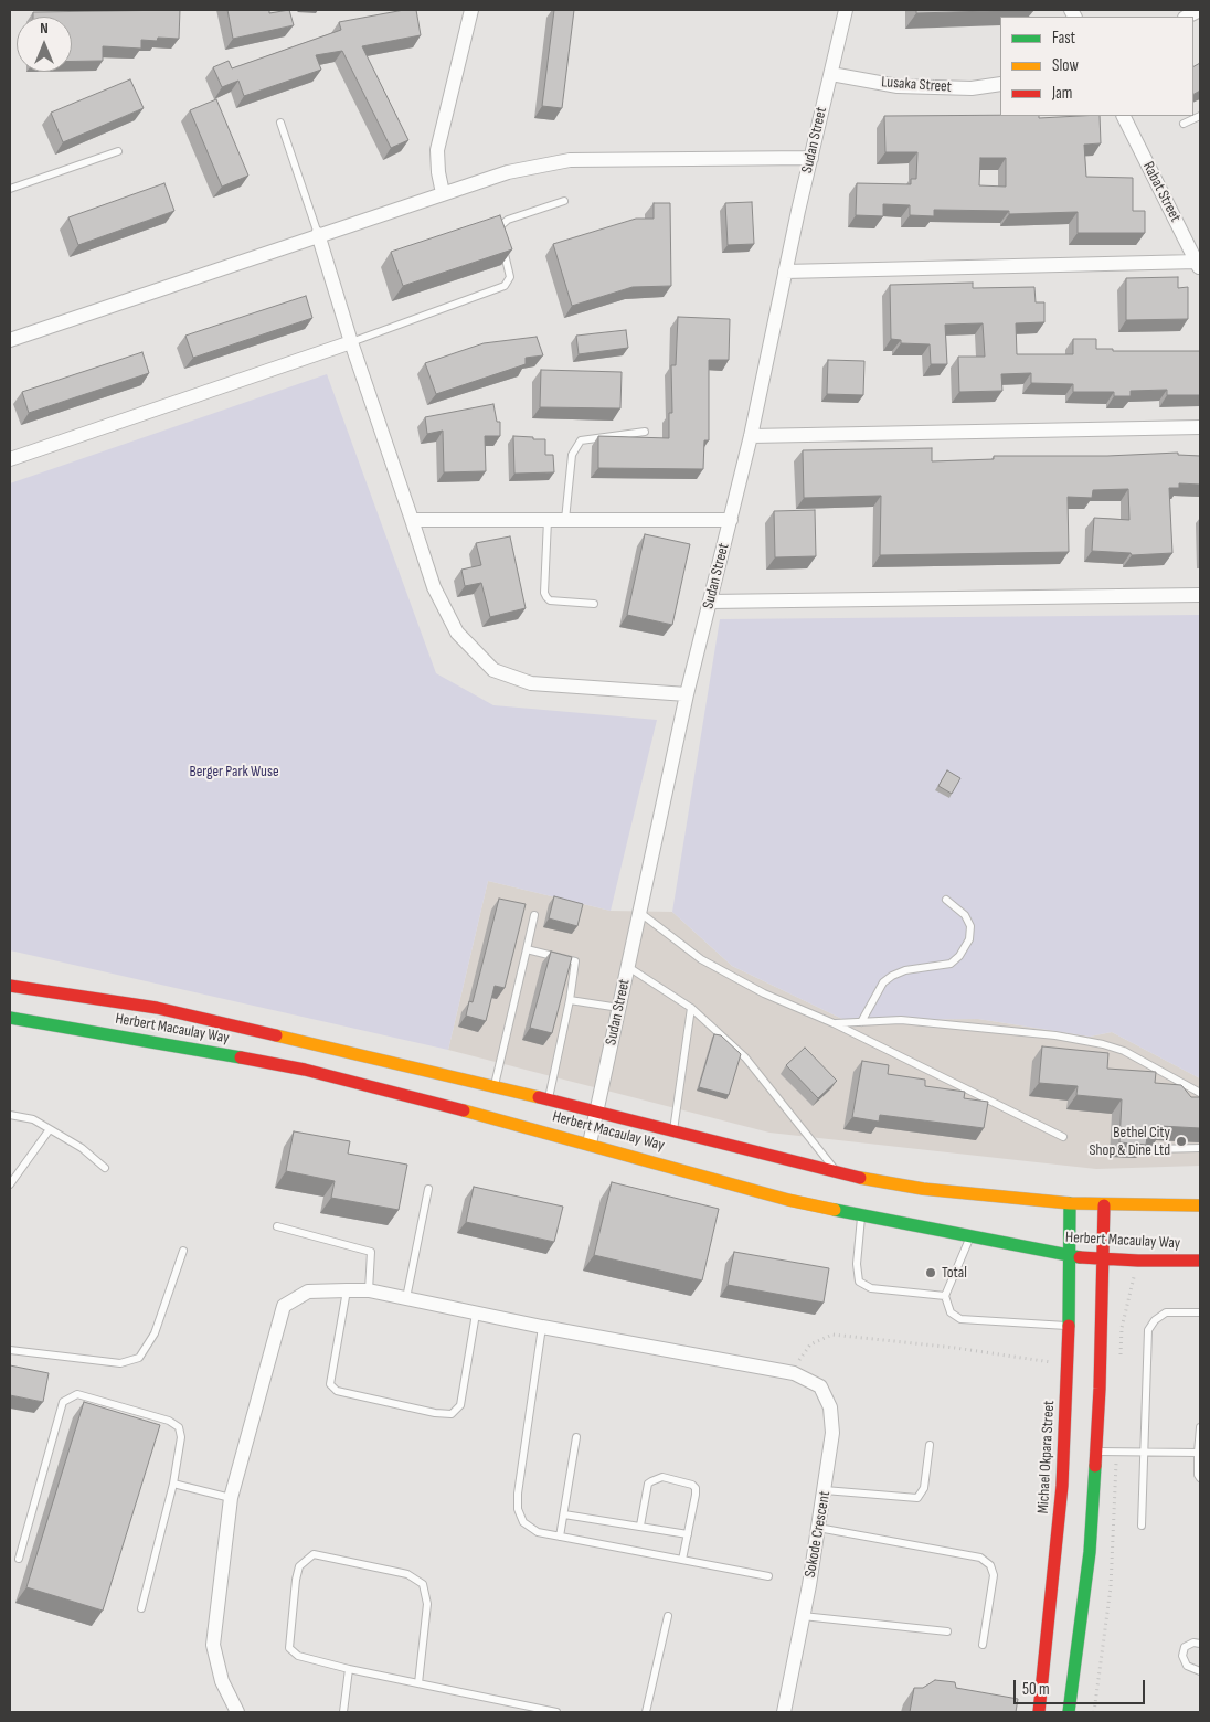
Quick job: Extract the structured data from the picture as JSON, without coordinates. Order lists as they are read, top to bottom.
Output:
{
  "streets": {
    "main road": ["Herbert Macaulay Way", "Michael Okpara Street"],
    "street": [
      "Lusaka Street",
      "Sudan Street",
      "Rabat Street",
      "Sokode Crescent"
    ]
  },
  "crossings": [
    ["Lusaka Street", "Sudan Street"],
    ["Sudan Street", "Herbert Macaulay Way"],
    ["Herbert Macaulay Way", "Michael Okpara Street"]
  ],
  "parks": ["Berger Park Wuse"],
  "places": ["Bethel City Shop & Dine Ltd", "Total"],
  "legend": ["Fast", "Slow", "Jam"],
  "scale_bar": "50 m",
  "north": "top"
}
